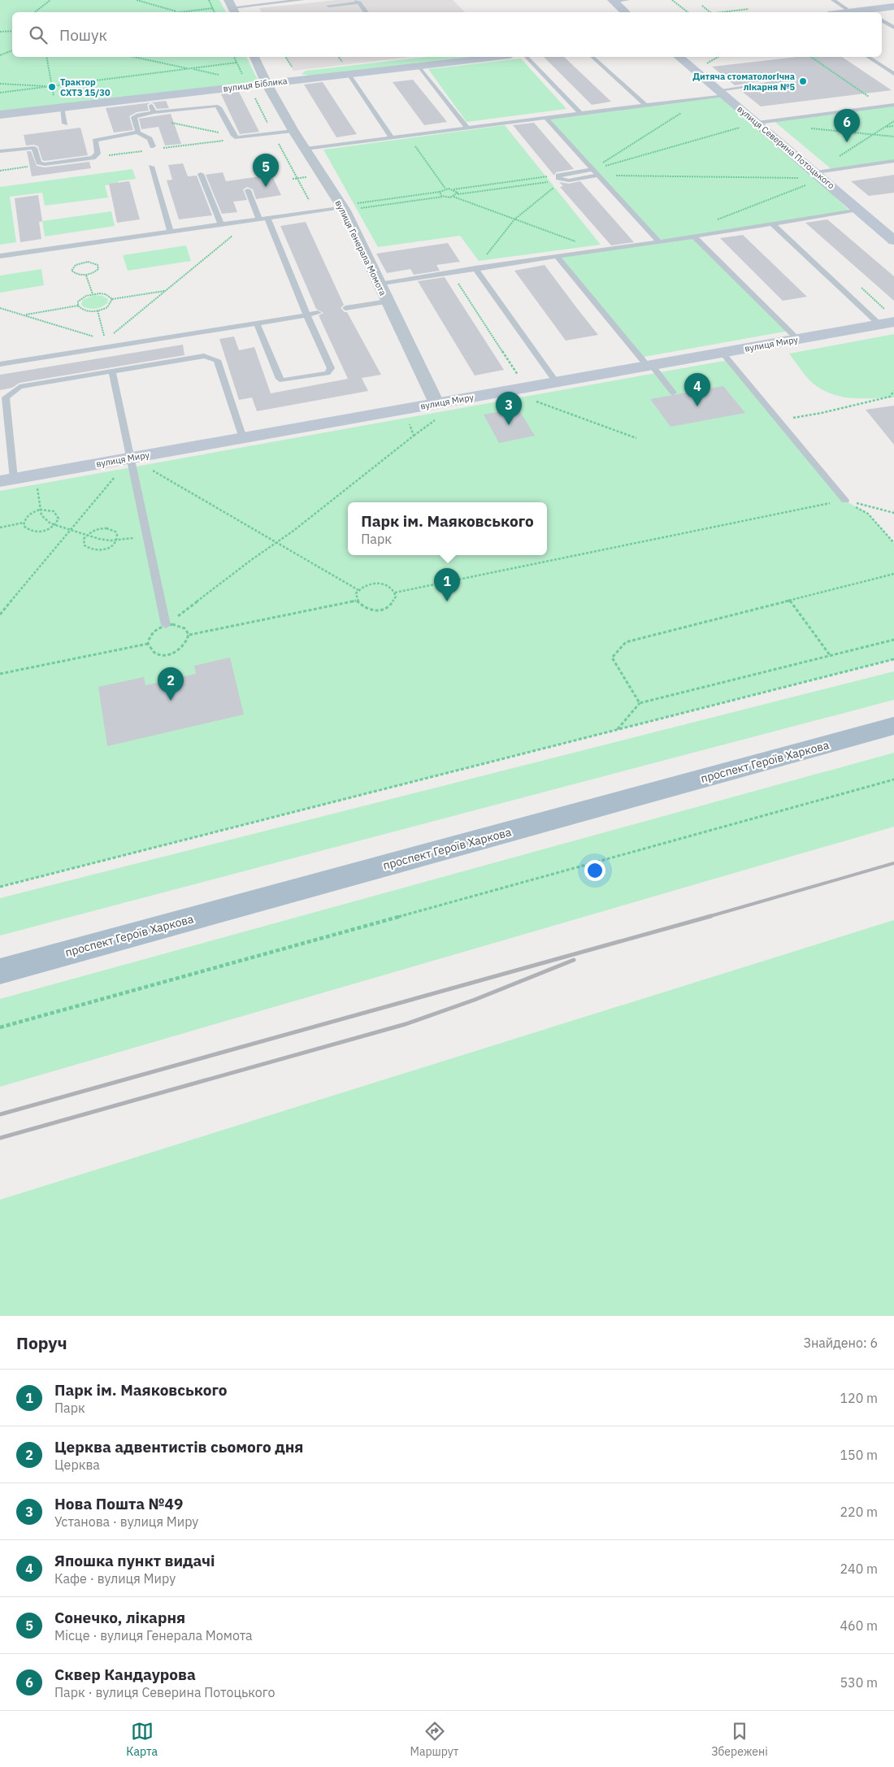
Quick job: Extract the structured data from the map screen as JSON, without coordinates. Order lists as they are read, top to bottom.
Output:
{
  "streets": {
    "main road": ["проспект Героїв Харкова"],
    "street": [
      "вулиця Біблика",
      "вулиця Северина Потоцького",
      "вулиця Генерала Момота",
      "вулиця Миру"
    ]
  },
  "crossings": [
    ["вулиця Біблика", "вулиця Генерала Момота"],
    ["вулиця Генерала Момота", "вулиця Миру"]
  ],
  "places": ["Дитяча стоматологiчна лiкарня №5", "Трактор СХТЗ 15/30"],
  "page": {
    "search": "Пошук",
    "pins": [
      "6",
      "5",
      "4",
      "3",
      "1",
      "2"
    ],
    "popup": ["Парк ім. Маяковського", "Парк"],
    "heading": ["Поруч", "Знайдено: 6"],
    "list": [
      {
        "mark": "1",
        "name": "Парк ім. Маяковського",
        "note": "Парк",
        "value": "120 m"
      },
      {
        "mark": "2",
        "name": "Церква адвентистів сьомого дня",
        "note": "Церква",
        "value": "150 m"
      },
      {
        "mark": "3",
        "name": "Нова Пошта №49",
        "note": "Установа · вулиця Миру",
        "value": "220 m"
      },
      {
        "mark": "4",
        "name": "Япошка пункт видачі",
        "note": "Кафе · вулиця Миру",
        "value": "240 m"
      },
      {
        "mark": "5",
        "name": "Сонечко, лікарня",
        "note": "Місце · вулиця Генерала Момота",
        "value": "460 m"
      },
      {
        "mark": "6",
        "name": "Сквер Кандаурова",
        "note": "Парк · вулиця Северина Потоцького",
        "value": "530 m"
      }
    ],
    "nav": ["Карта", "Маршрут", "Збережені"]
  }
}
